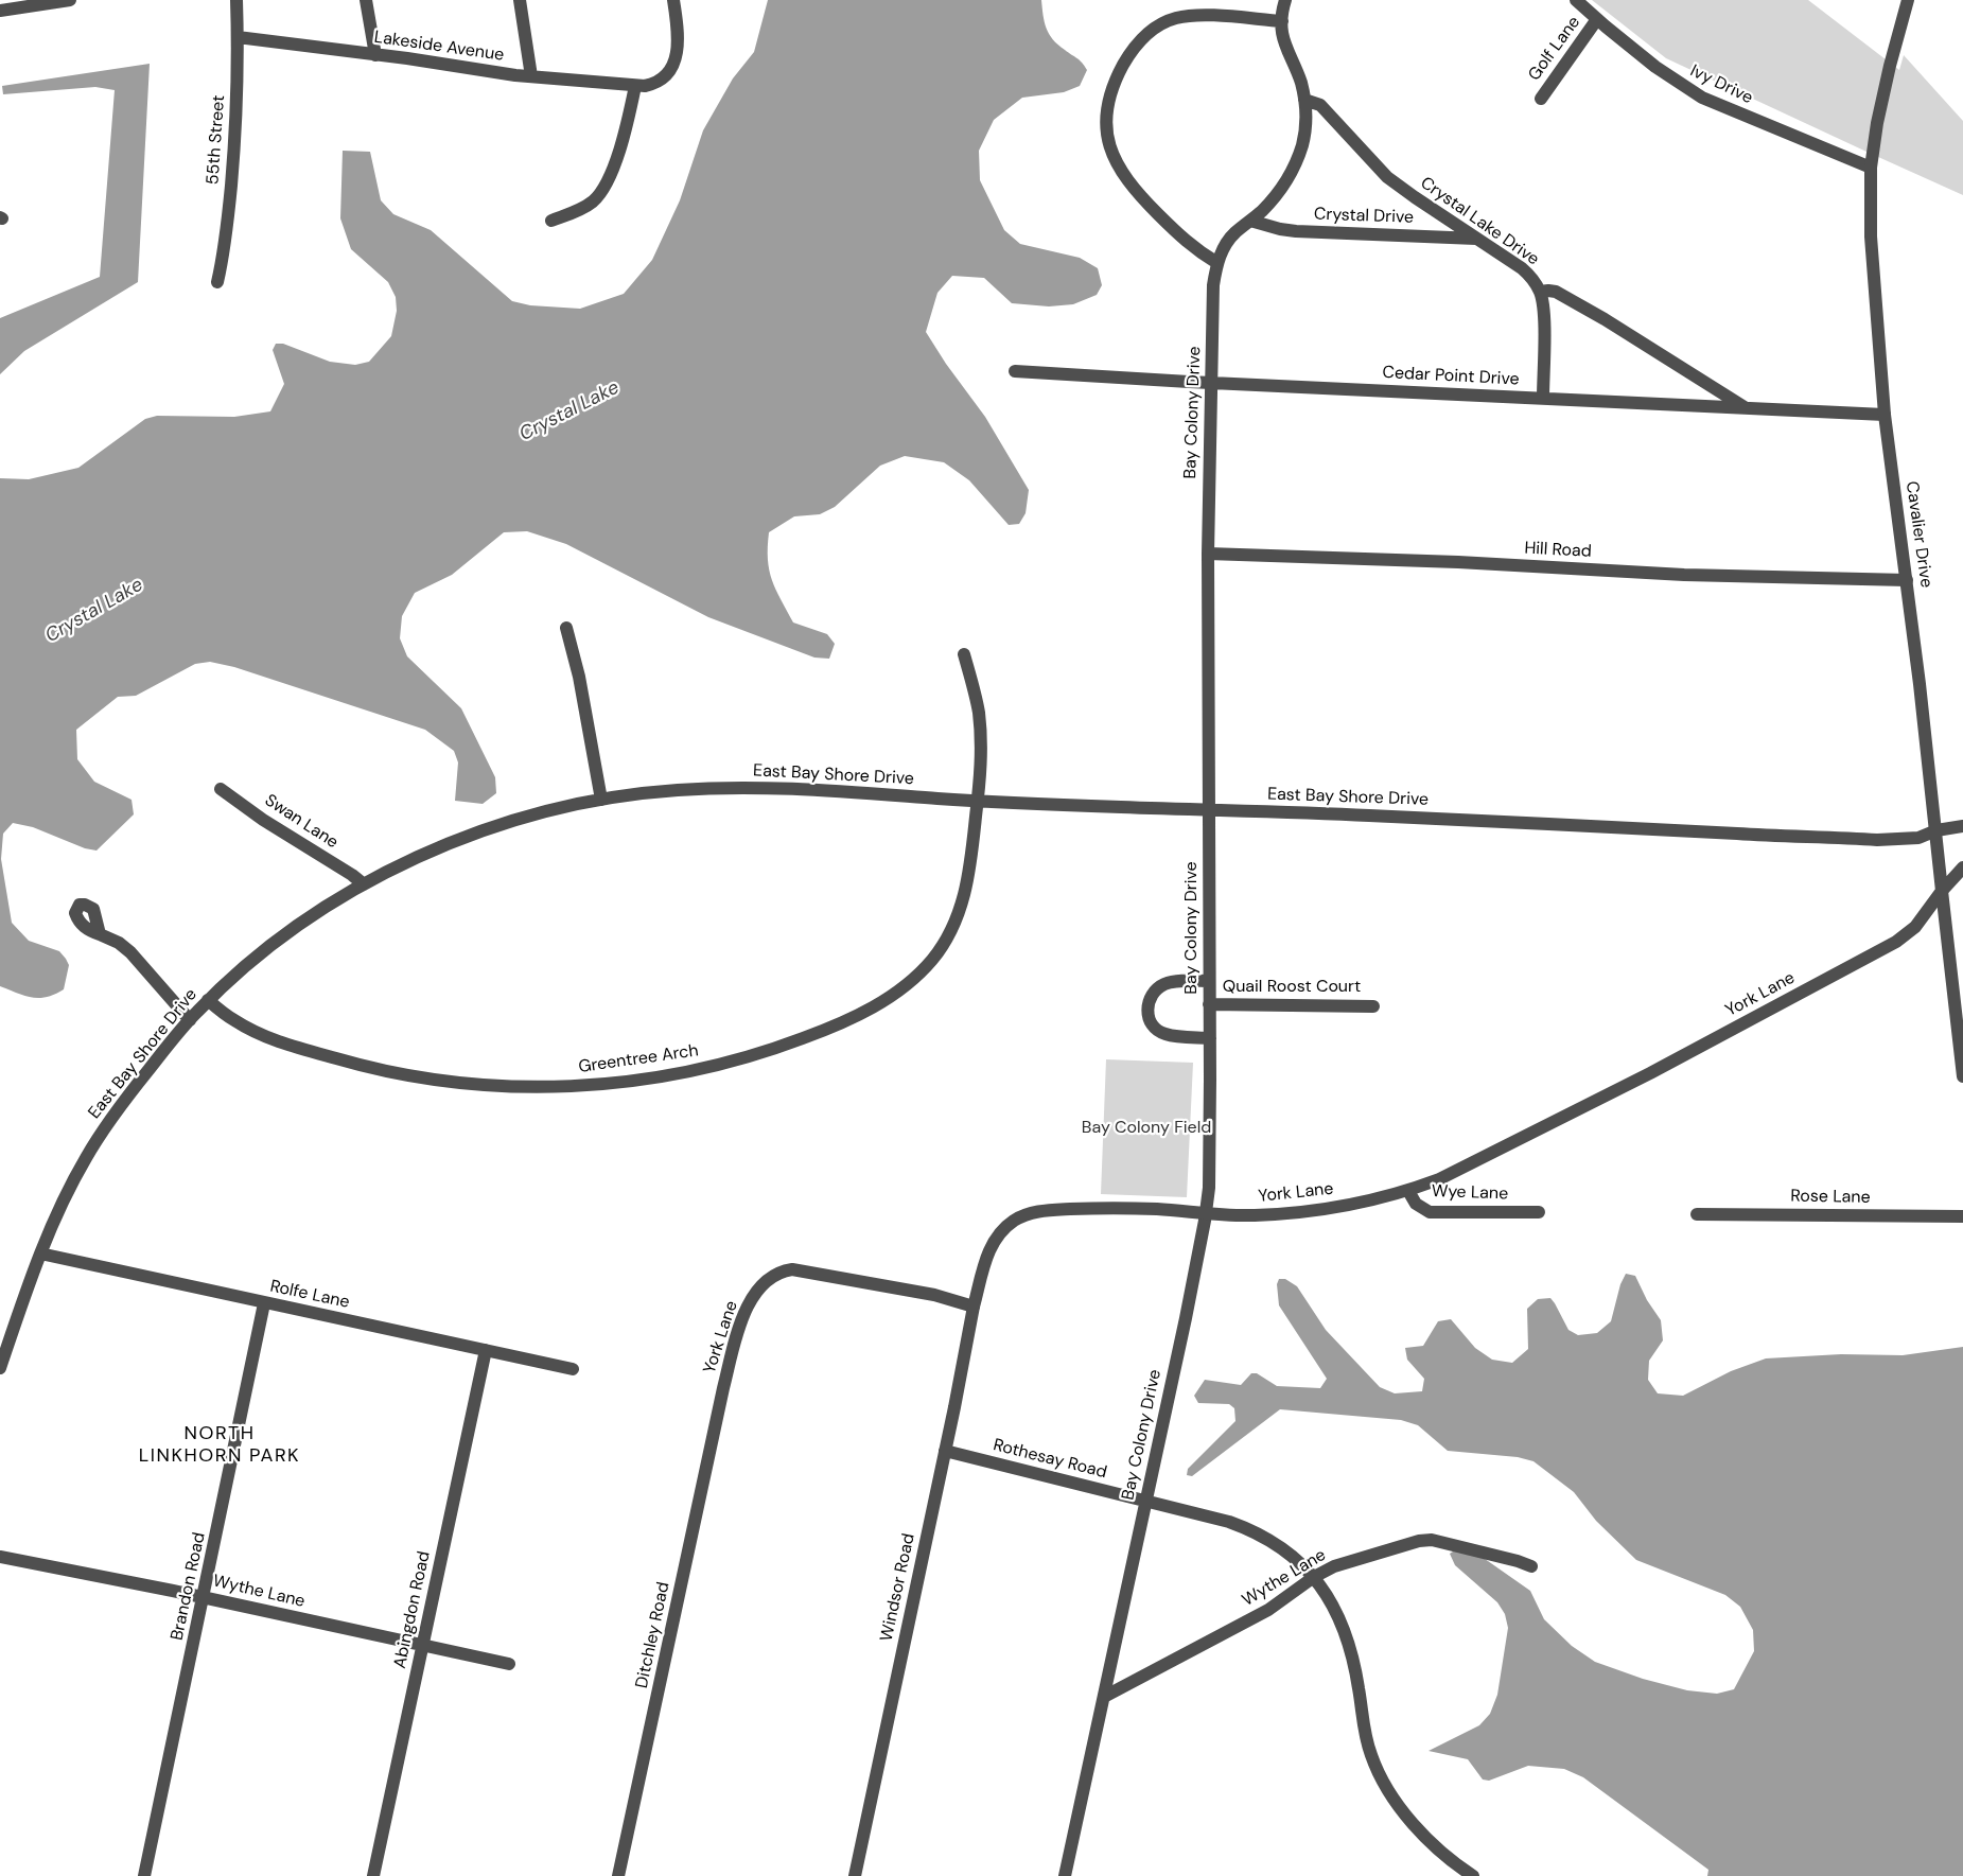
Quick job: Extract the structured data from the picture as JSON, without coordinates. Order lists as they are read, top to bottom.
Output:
{
  "streets": {
    "street": [
      "Lakeside Avenue",
      "Golf Lane",
      "Ivy Drive",
      "55th Street",
      "Crystal Drive",
      "Crystal Lake Drive",
      "Cedar Point Drive",
      "Bay Colony Drive",
      "Cavalier Drive",
      "Hill Road",
      "East Bay Shore Drive",
      "Swan Lane",
      "Quail Roost Court",
      "York Lane",
      "Greentree Arch",
      "Wye Lane",
      "Rose Lane",
      "Rolfe Lane",
      "Rothesay Road",
      "Wythe Lane",
      "Brandon Road",
      "Windsor Road",
      "Abingdon Road",
      "Ditchley Road"
    ]
  },
  "crossings": [
    ["Lakeside Avenue", "55th Street"],
    ["Golf Lane", "Ivy Drive"],
    ["Ivy Drive", "Cavalier Drive"],
    ["Crystal Drive", "Crystal Lake Drive"],
    ["Crystal Drive", "Bay Colony Drive"],
    ["Crystal Lake Drive", "Cedar Point Drive"],
    ["Crystal Lake Drive", "Bay Colony Drive"],
    ["Cedar Point Drive", "Bay Colony Drive"],
    ["Cedar Point Drive", "Cavalier Drive"],
    ["Bay Colony Drive", "Hill Road"],
    ["Bay Colony Drive", "East Bay Shore Drive"],
    ["Bay Colony Drive", "Quail Roost Court"],
    ["Bay Colony Drive", "York Lane"],
    ["Bay Colony Drive", "Rothesay Road"],
    ["Bay Colony Drive", "Wythe Lane"],
    ["Cavalier Drive", "Hill Road"],
    ["Cavalier Drive", "East Bay Shore Drive"],
    ["Cavalier Drive", "York Lane"],
    ["East Bay Shore Drive", "Swan Lane"],
    ["East Bay Shore Drive", "Greentree Arch"],
    ["East Bay Shore Drive", "Rolfe Lane"],
    ["York Lane", "Wye Lane"],
    ["York Lane", "Windsor Road"],
    ["York Lane", "Ditchley Road"],
    ["Rolfe Lane", "Brandon Road"],
    ["Rolfe Lane", "Abingdon Road"],
    ["Rothesay Road", "Wythe Lane"],
    ["Rothesay Road", "Windsor Road"],
    ["Wythe Lane", "Brandon Road"],
    ["Wythe Lane", "Abingdon Road"]
  ],
  "districts": ["NORTH LINKHORN PARK"],
  "water": ["Crystal Lake"],
  "parks": ["Bay Colony Field"]
}
